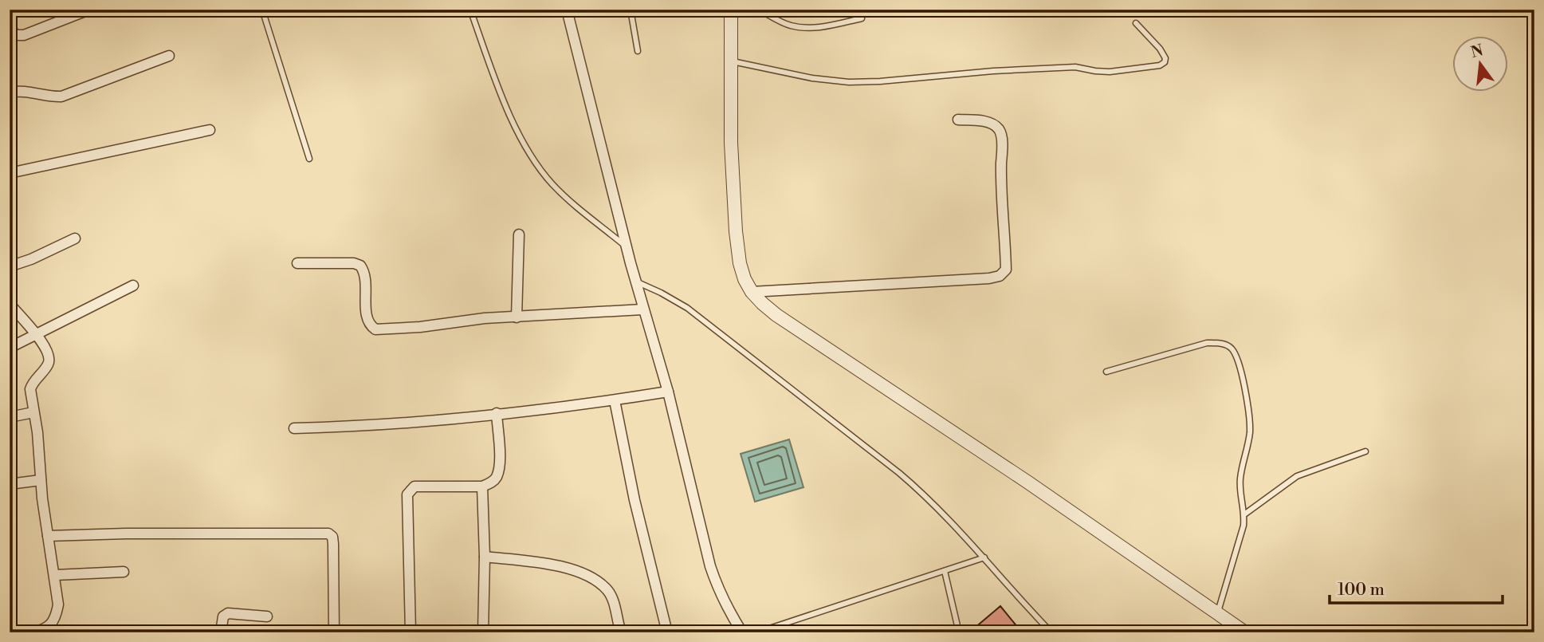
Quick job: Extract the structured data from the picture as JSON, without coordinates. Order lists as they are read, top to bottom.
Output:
{
  "scale_bar": "100 m",
  "north": "top"
}
